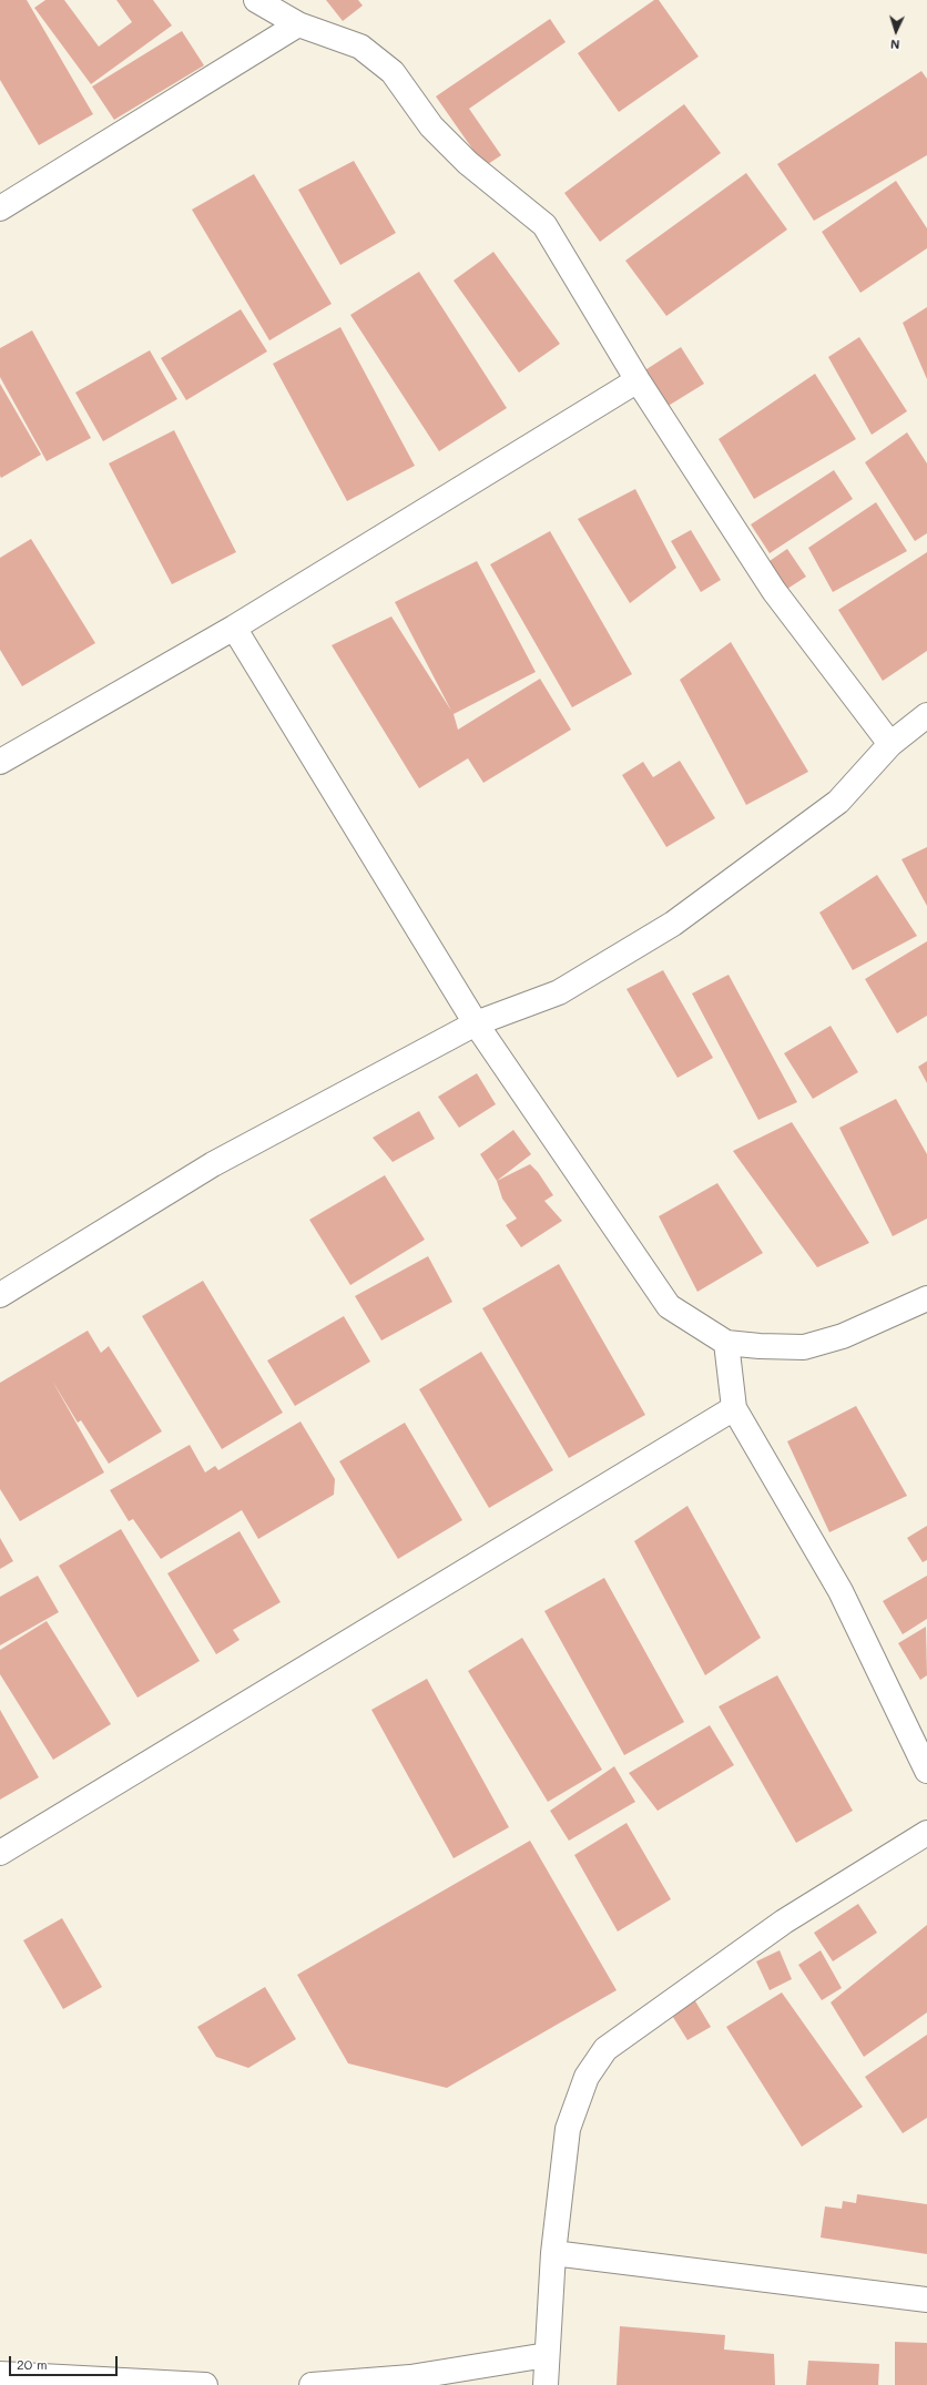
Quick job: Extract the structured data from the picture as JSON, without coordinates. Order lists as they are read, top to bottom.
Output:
{
  "scale_bar": "20 m",
  "north": "bottom"
}
